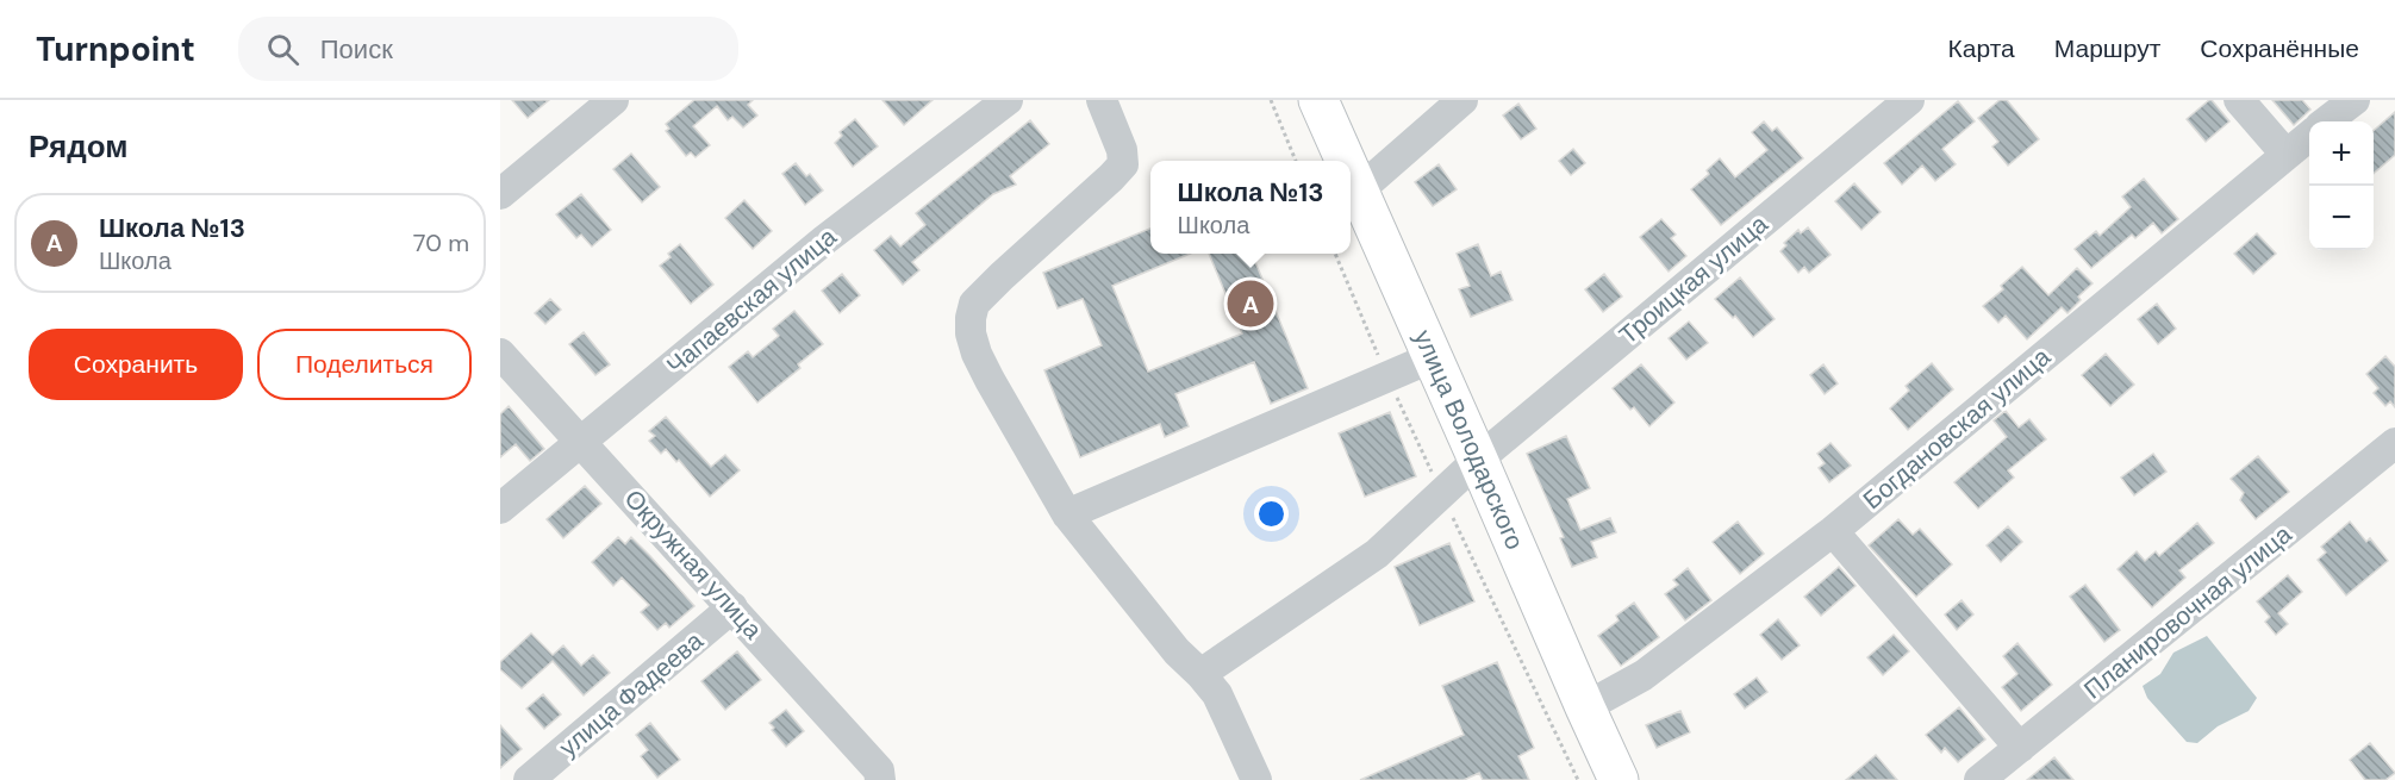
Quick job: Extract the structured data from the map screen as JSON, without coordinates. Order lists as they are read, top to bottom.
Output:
{
  "streets": {
    "main road": ["улица Володарского"],
    "street": [
      "Троицкая улица",
      "Чапаевская улица",
      "Богдановская улица",
      "Окружная улица",
      "Планировочная улица",
      "улица Фадеева"
    ]
  },
  "crossings": [
    ["Троицкая улица", "улица Володарского"],
    ["Чапаевская улица", "Окружная улица"],
    ["Богдановская улица", "улица Володарского"],
    ["Окружная улица", "улица Фадеева"]
  ],
  "page": {
    "header": "Turnpoint",
    "search": "Поиск",
    "nav": ["Карта", "Маршрут", "Сохранённые"],
    "heading": "Рядом",
    "map_buttons": ["+", "−"],
    "popup": ["Школа №13", "Школа"],
    "list": [
      {
        "mark": "A",
        "name": "Школа №13",
        "note": "Школа",
        "value": "70 m"
      }
    ],
    "pins": "A",
    "buttons": ["Сохранить", "Поделиться"]
  }
}
